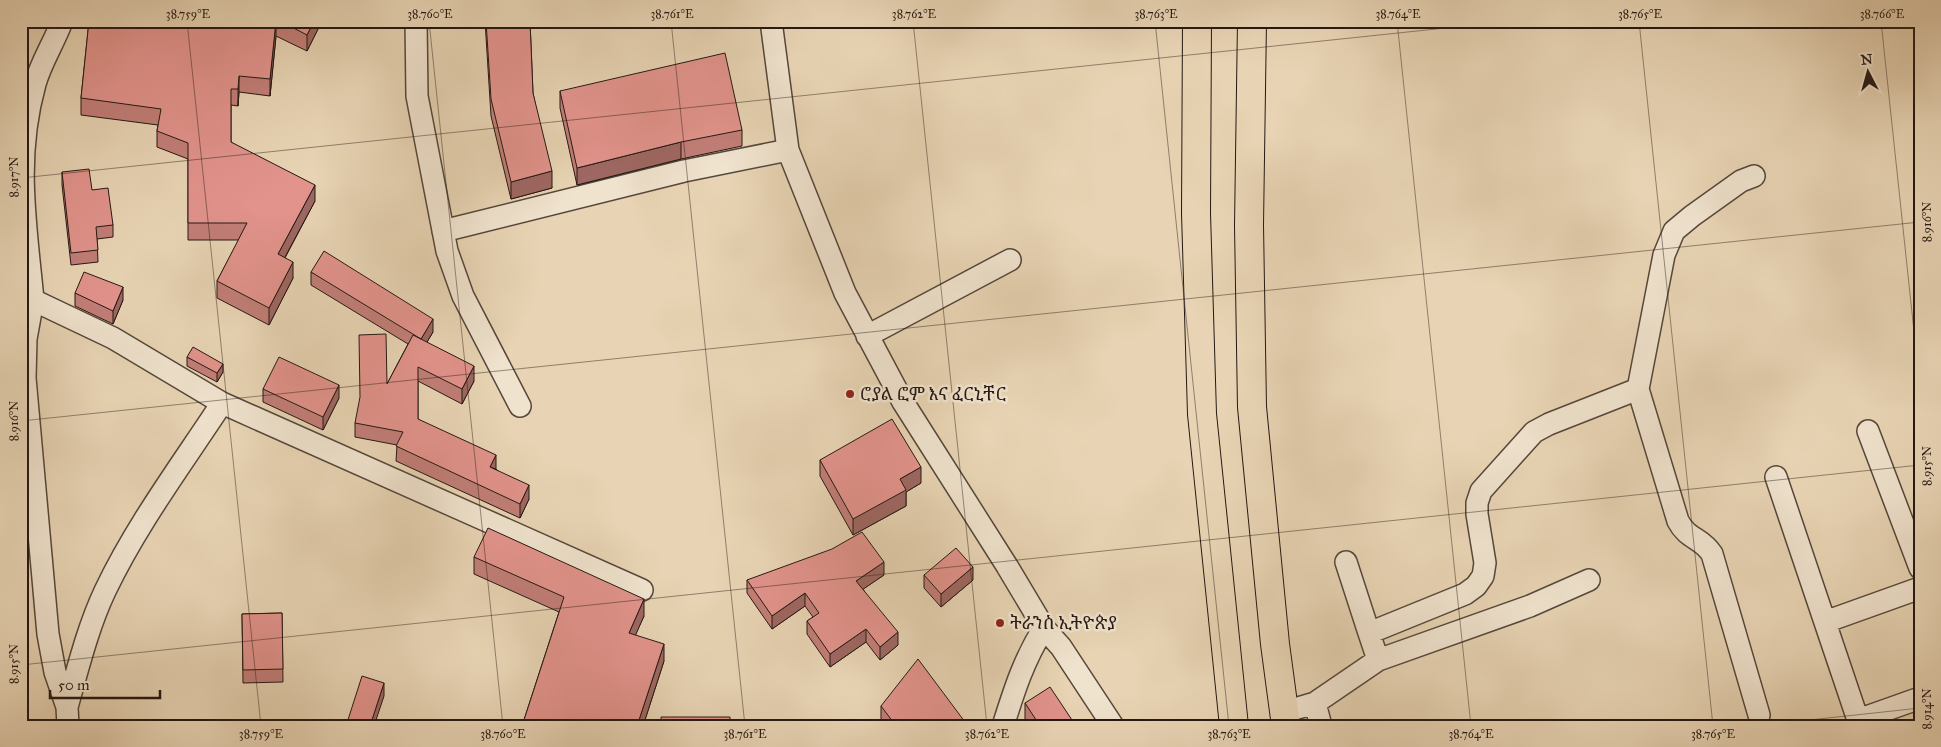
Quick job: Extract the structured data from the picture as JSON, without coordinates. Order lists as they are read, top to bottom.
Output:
{
  "places": ["ሮያል ፎም እና ፈርኒቸር", "ትራንስ ኢትዮጵያ"],
  "scale_bar": "50 m",
  "north": "top",
  "coordinates": [
    "38.759°E",
    "38.760°E",
    "38.761°E",
    "38.762°E",
    "38.763°E",
    "38.764°E",
    "38.765°E",
    "38.766°E",
    "8.917°N",
    "8.916°N",
    "8.915°N",
    "8.914°N"
  ]
}
